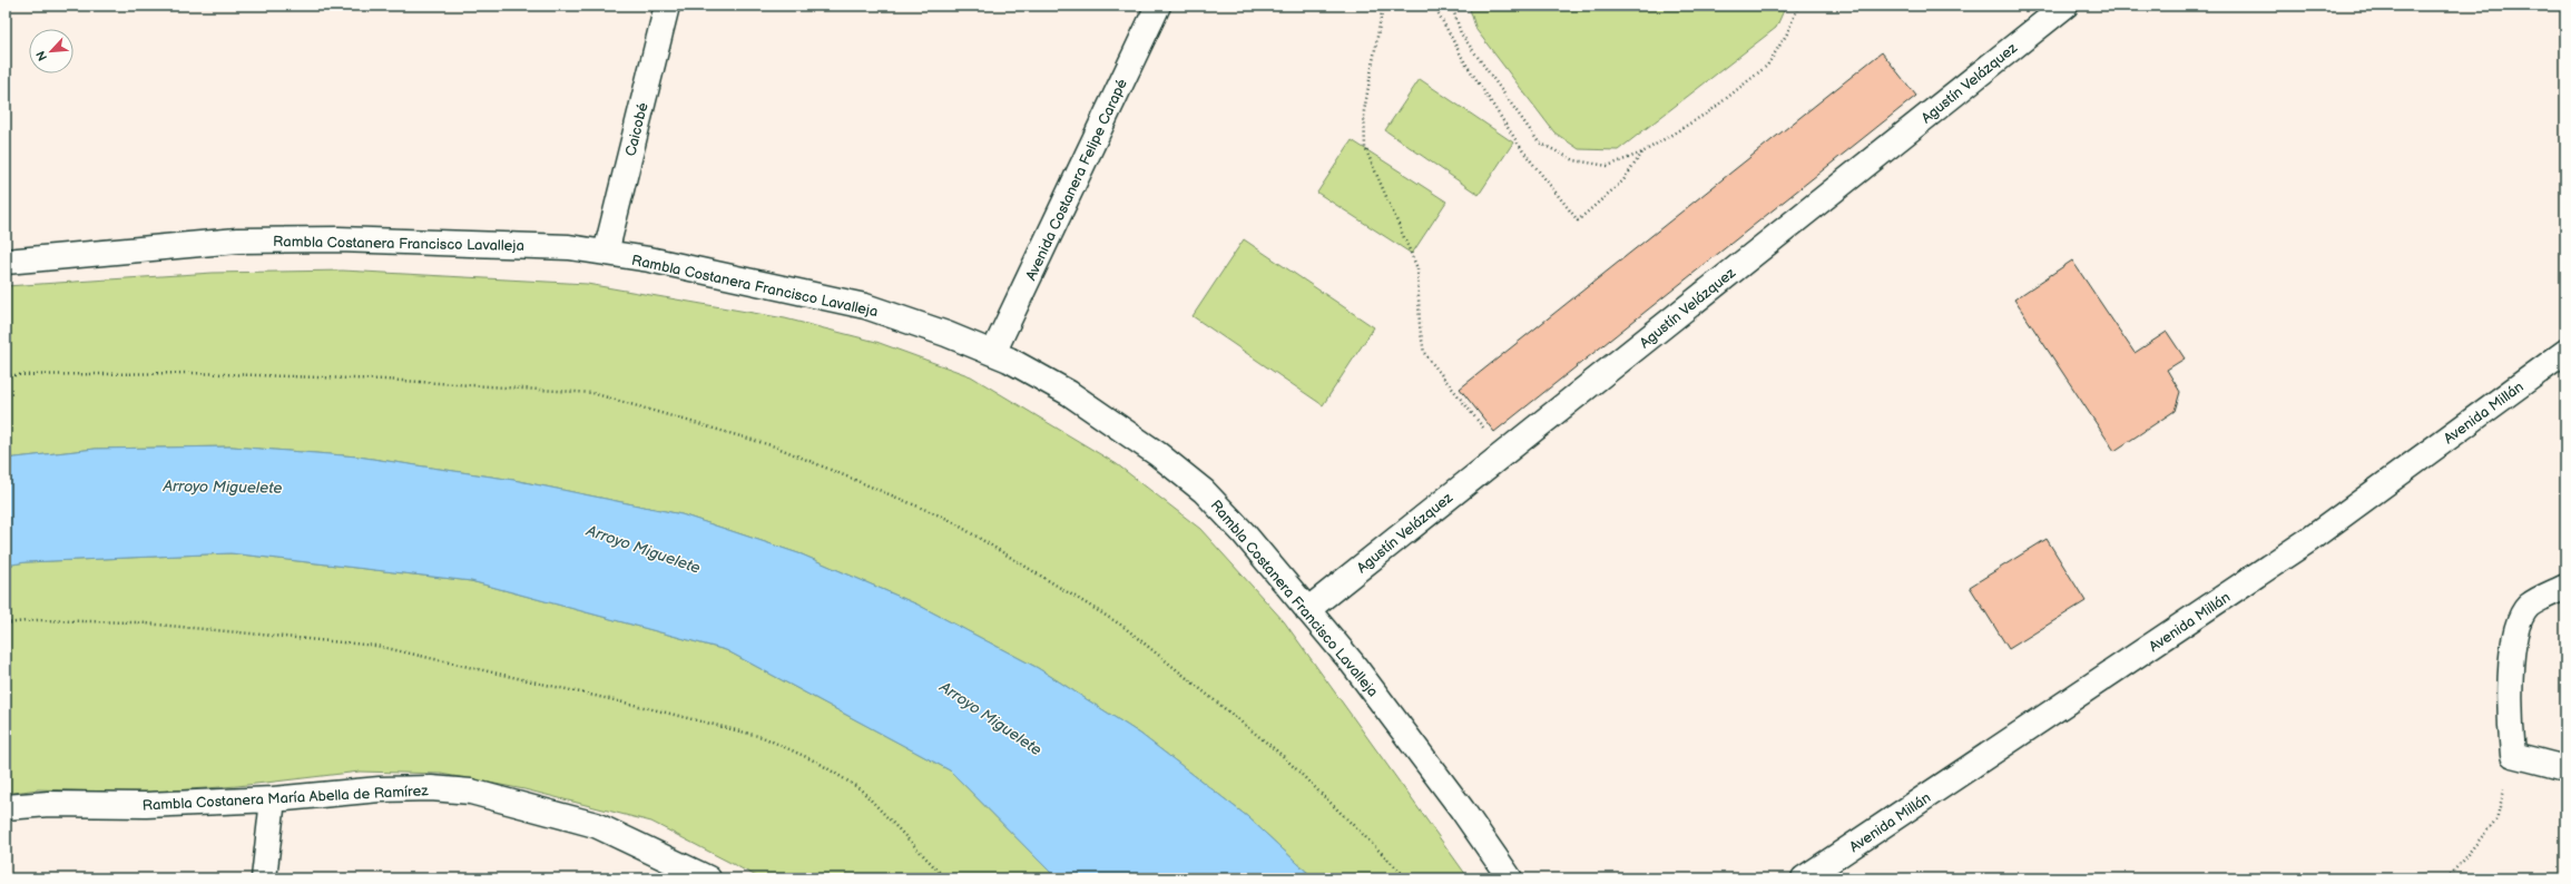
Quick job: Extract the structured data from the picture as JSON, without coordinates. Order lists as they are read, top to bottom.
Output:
{
  "streets": {
    "street": [
      "Agustín Velázquez",
      "Caicobé",
      "Avenida Costanera Felipe Carapé",
      "Rambla Costanera Francisco Lavalleja",
      "Avenida Millán",
      "Rambla Costanera María Abella de Ramírez"
    ]
  },
  "crossings": [
    ["Agustín Velázquez", "Rambla Costanera Francisco Lavalleja"],
    ["Caicobé", "Rambla Costanera Francisco Lavalleja"],
    ["Avenida Costanera Felipe Carapé", "Rambla Costanera Francisco Lavalleja"]
  ],
  "water": ["Arroyo Miguelete"],
  "north": "bottom left"
}
